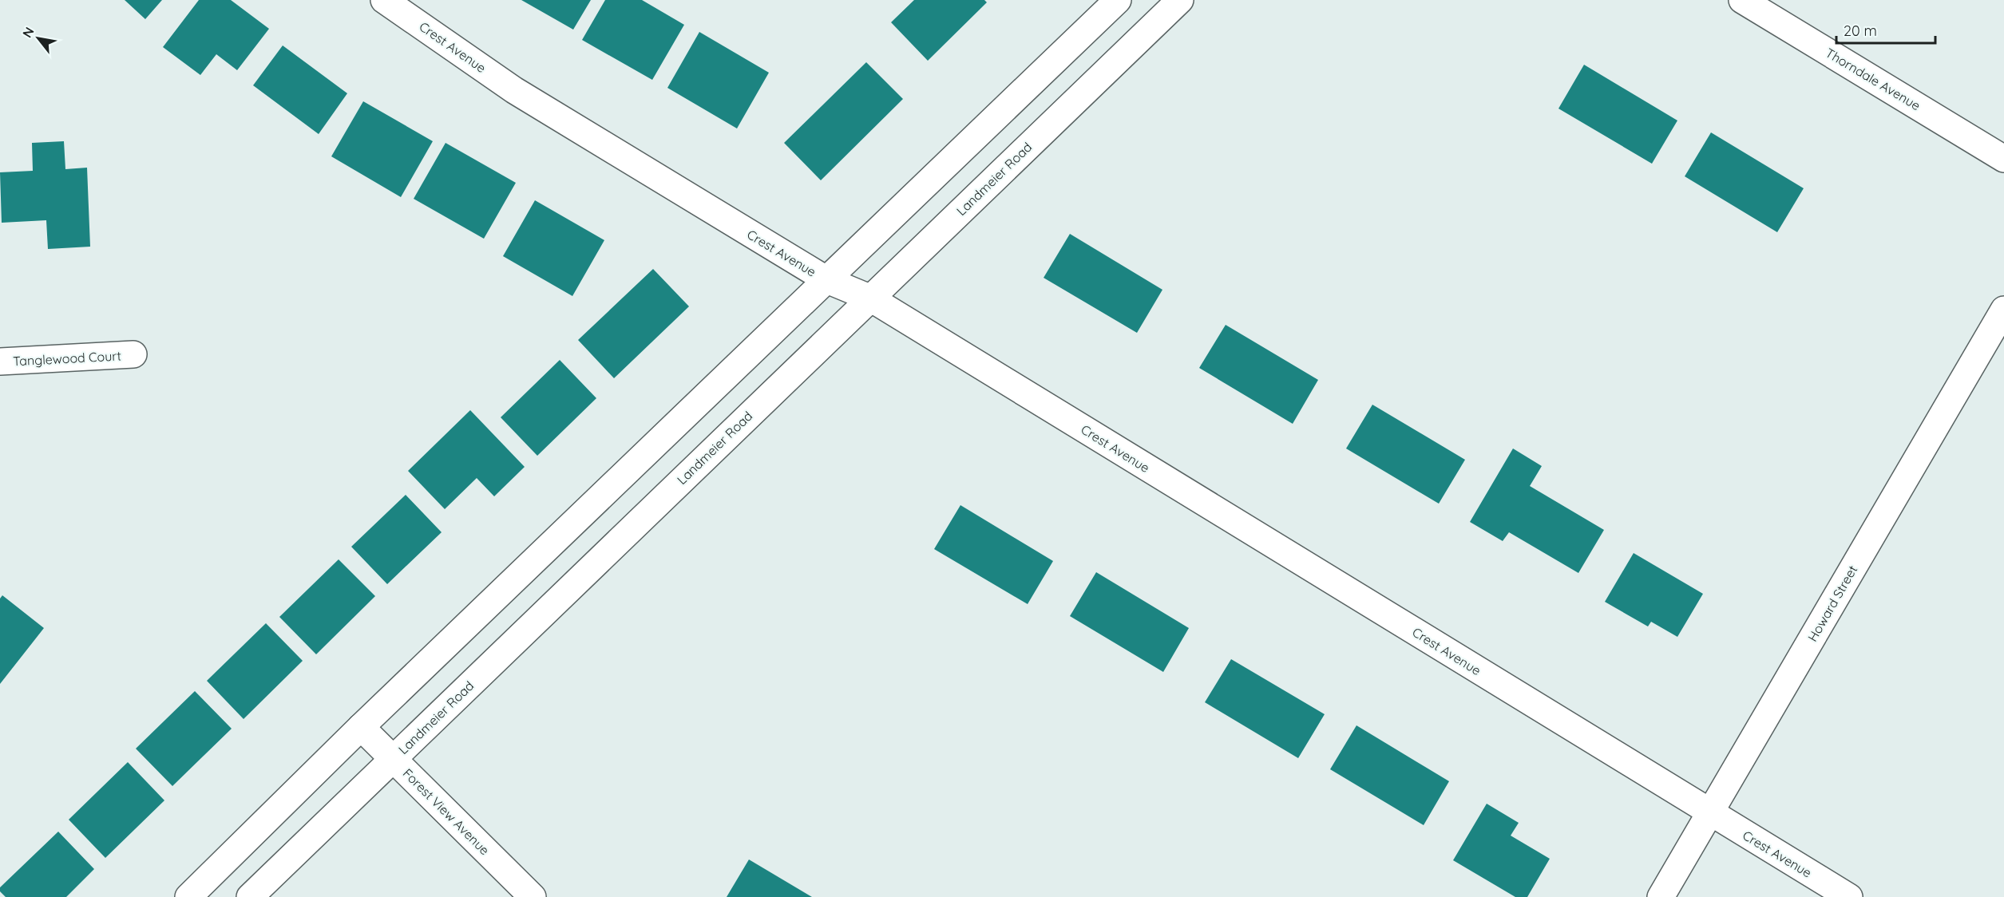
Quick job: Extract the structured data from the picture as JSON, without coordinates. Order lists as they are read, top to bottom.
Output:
{
  "streets": {
    "street": [
      "Crest Avenue",
      "Thorndale Avenue",
      "Landmeier Road",
      "Tanglewood Court",
      "Howard Street",
      "Forest View Avenue"
    ]
  },
  "crossings": [
    ["Crest Avenue", "Landmeier Road"],
    ["Crest Avenue", "Howard Street"],
    ["Landmeier Road", "Forest View Avenue"]
  ],
  "scale_bar": "20 m",
  "north": "top left"
}
